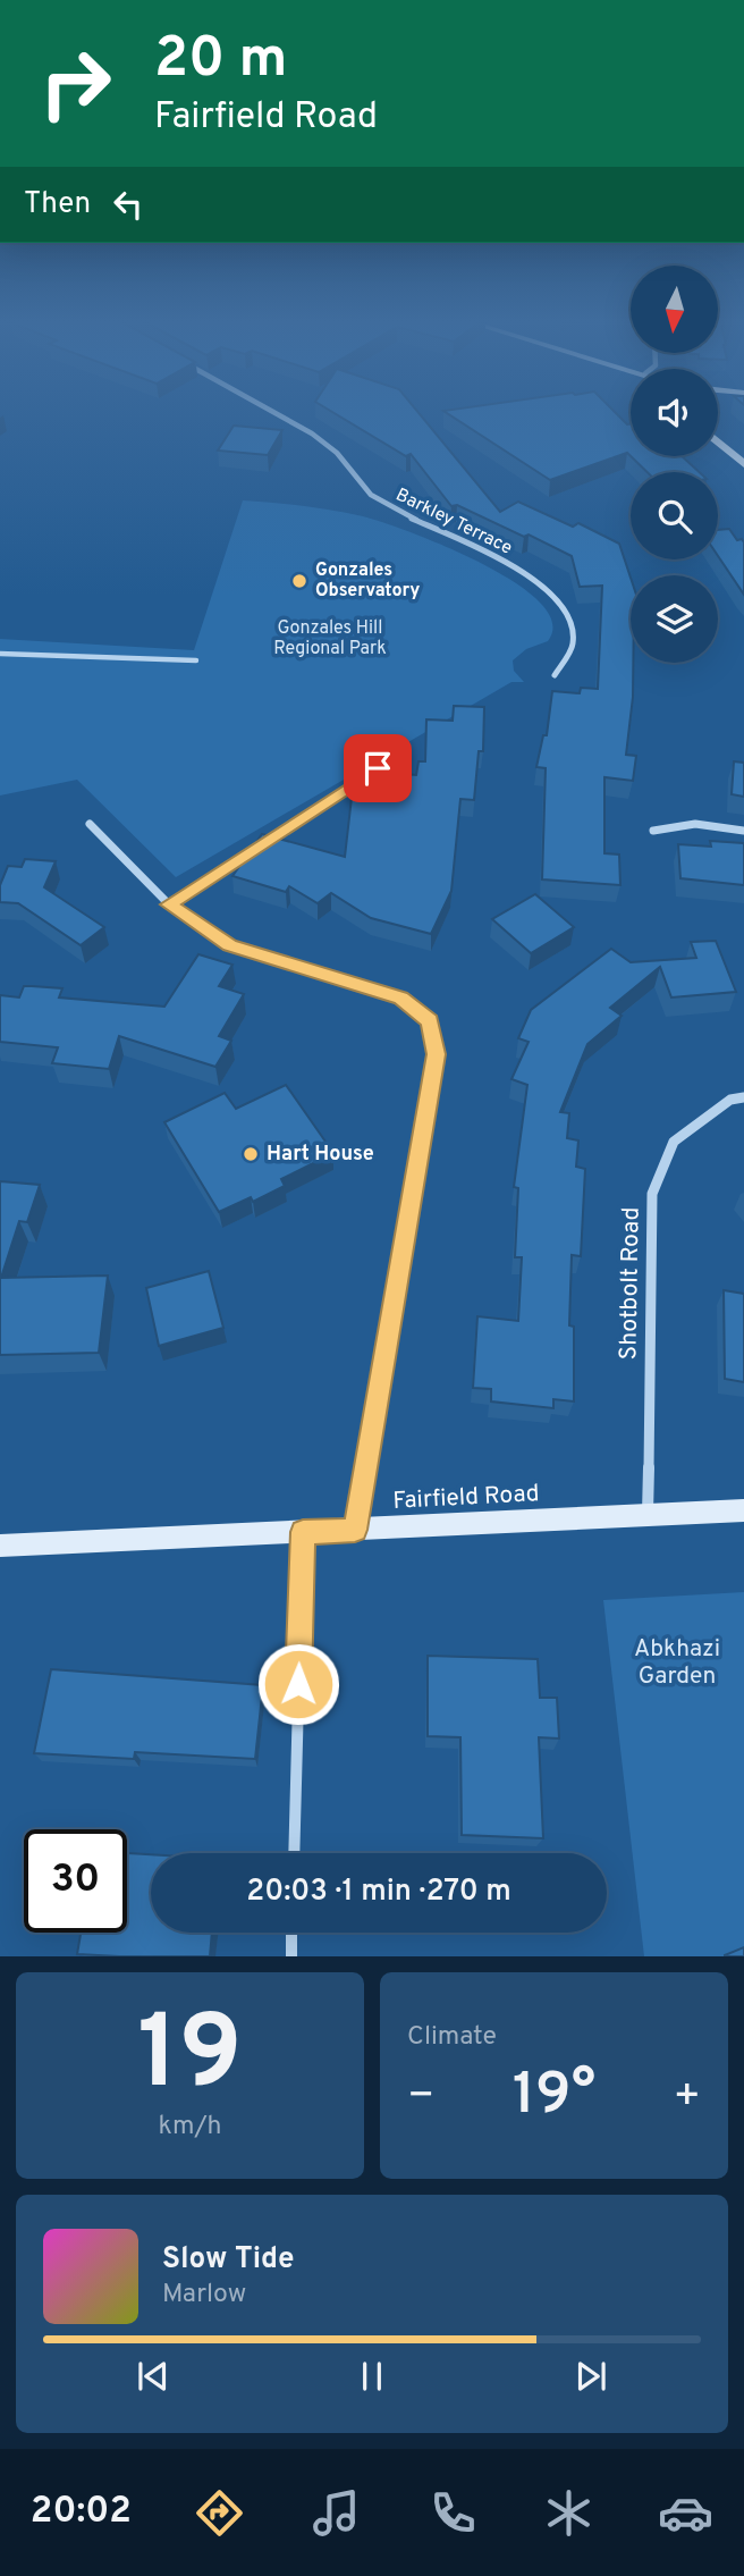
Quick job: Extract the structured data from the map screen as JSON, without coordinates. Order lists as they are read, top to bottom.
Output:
{
  "streets": {
    "street": ["Barkley Terrace", "Shotbolt Road", "Fairfield Road"]
  },
  "crossings": [
    ["Shotbolt Road", "Fairfield Road"]
  ],
  "parks": ["Gonzales Hill Regional Park", "Abkhazi Garden"],
  "places": ["Gonzales Observatory", "Hart House"],
  "north": "bottom",
  "page": {
    "turn": ["20 m", "Fairfield Road"],
    "then": "Then",
    "limit": "30",
    "trip": "20:03 · 1 min · 270 m",
    "tile": [
      ["19", "km/h"],
      "Climate"
    ],
    "heat": ["−", "19°", "+"],
    "song": ["Slow Tide", "Marlow"],
    "tabs": "20:02"
  }
}
